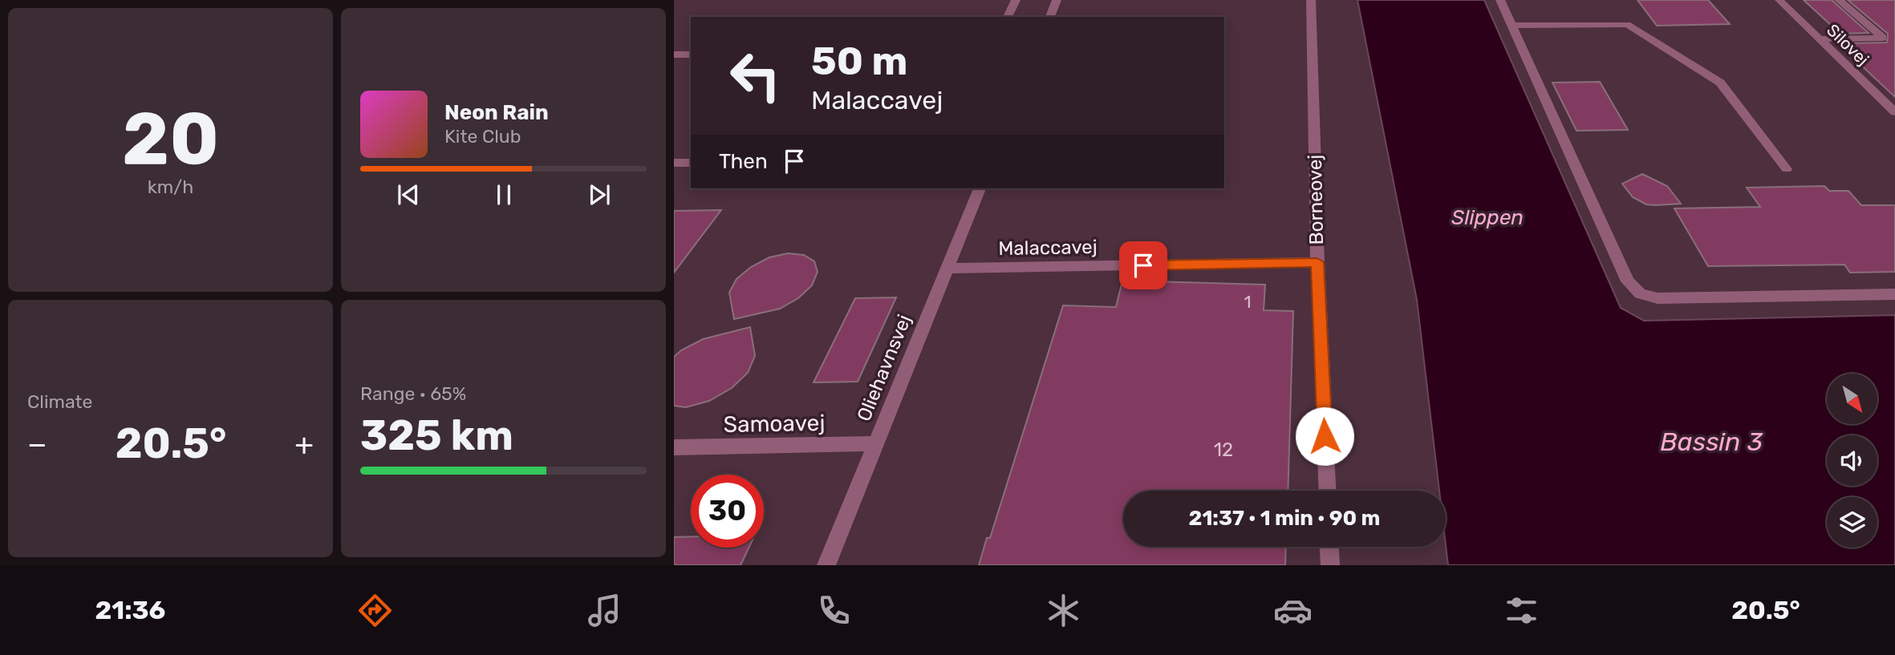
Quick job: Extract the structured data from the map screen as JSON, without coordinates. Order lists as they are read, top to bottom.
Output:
{
  "streets": {
    "street": [
      "Silovej",
      "Borneovej",
      "Malaccavej",
      "Oliehavnsvej",
      "Samoavej"
    ]
  },
  "crossings": [
    ["Borneovej", "Malaccavej"],
    ["Malaccavej", "Oliehavnsvej"],
    ["Oliehavnsvej", "Samoavej"]
  ],
  "water": ["Slippen", "Bassin 3"],
  "house_numbers": ["1", "12"],
  "north": "bottom right",
  "page": {
    "tile": [
      ["20", "km/h"],
      "Climate",
      ["Range · 65%", "325 km"]
    ],
    "turn": ["50 m", "Malaccavej"],
    "song": ["Neon Rain", "Kite Club"],
    "then": "Then",
    "heat": ["−", "20.5°", "+"],
    "limit": "30",
    "trip": "21:37 · 1 min · 90 m",
    "tabs": ["21:36", "20.5°"]
  }
}
